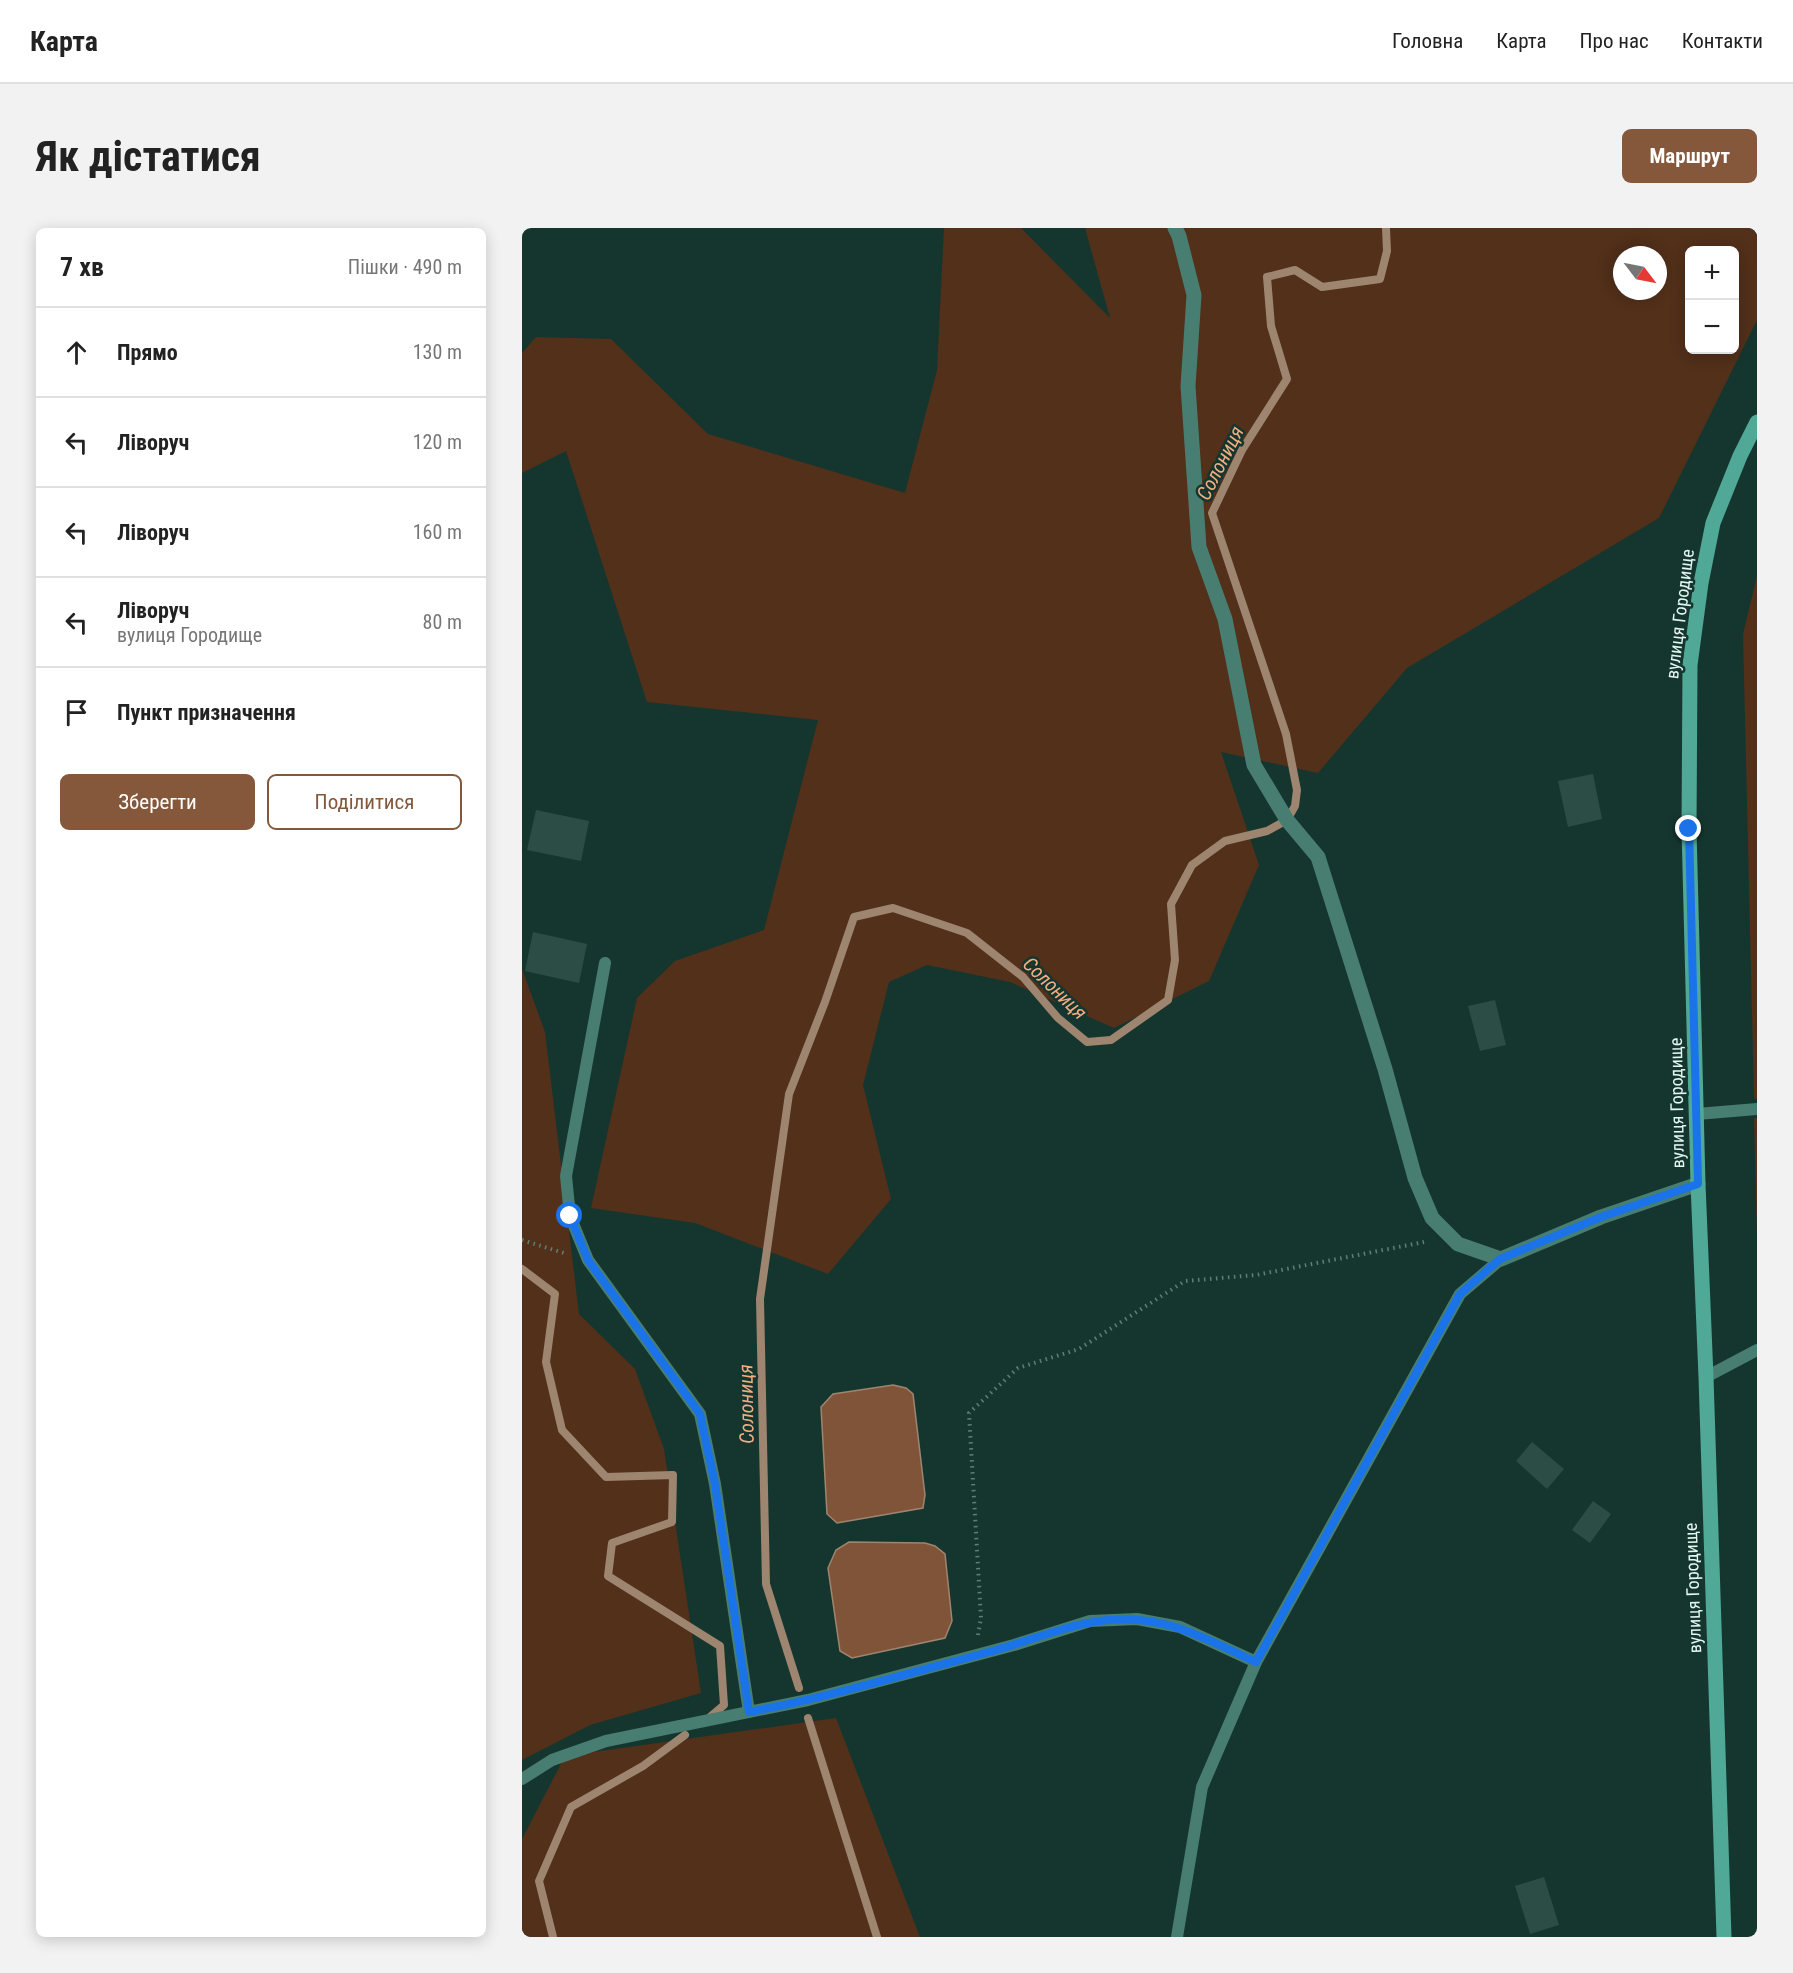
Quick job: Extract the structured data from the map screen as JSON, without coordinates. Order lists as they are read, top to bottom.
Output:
{
  "streets": {
    "street": ["вулиця Городище"]
  },
  "water": ["Солониця"],
  "north": "bottom right",
  "page": {
    "header": "Карта",
    "nav": [
      "Головна",
      "Карта",
      "Про нас",
      "Контакти"
    ],
    "buttons": [
      "Маршрут",
      ["Зберегти", "Поділитися"]
    ],
    "title": "Як дістатися",
    "heading": ["7 хв", "Пішки · 490 m"],
    "map_buttons": ["+", "−"],
    "list": [
      ["Прямо", "130 m"],
      ["Ліворуч", "120 m"],
      ["Ліворуч", "160 m"],
      ["Ліворуч", "вулиця Городище", "80 m"],
      "Пункт призначення"
    ]
  }
}
